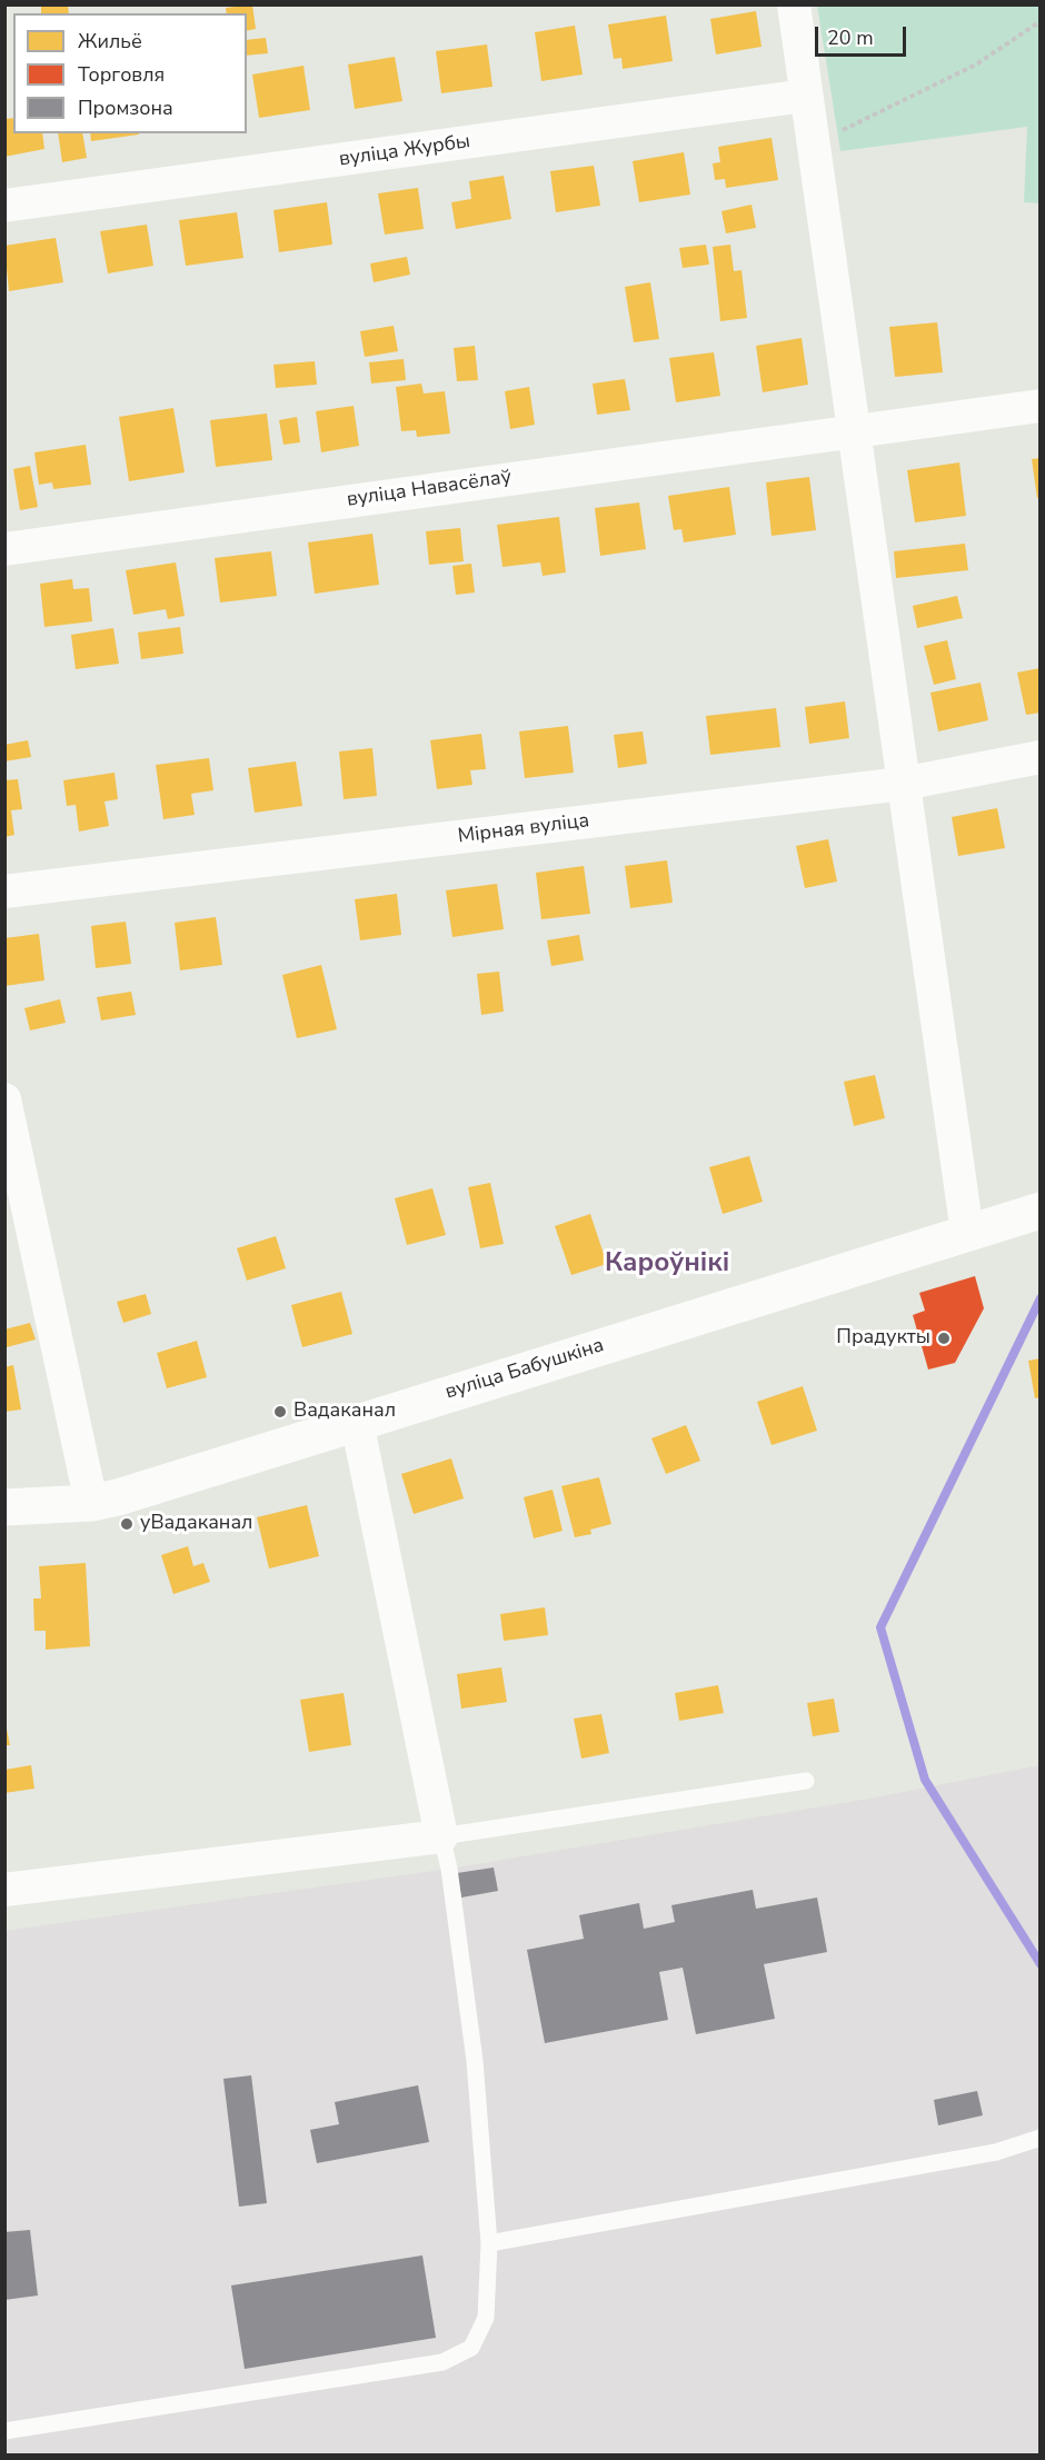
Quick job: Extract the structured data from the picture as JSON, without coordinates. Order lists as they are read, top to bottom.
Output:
{
  "streets": {
    "street": [
      "вуліца Журбы",
      "вуліца Навасёлаў",
      "Мірная вуліца",
      "вуліца Бабушкіна"
    ]
  },
  "districts": ["Кароўнікі"],
  "places": ["Прадукты", "Вадаканал", "уВадаканал"],
  "legend": ["Жильё", "Торговля", "Промзона"],
  "scale_bar": "20 m"
}
